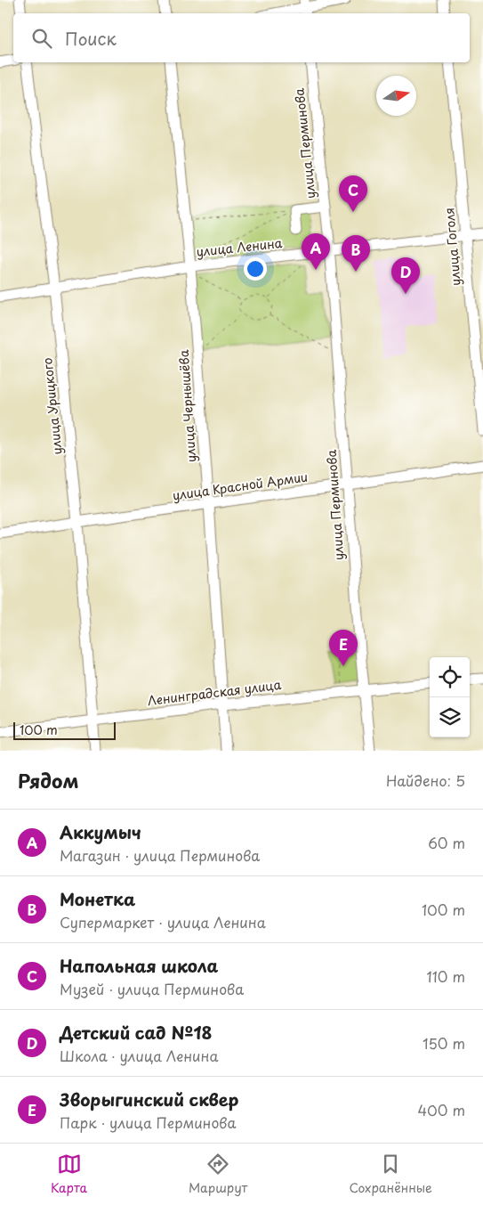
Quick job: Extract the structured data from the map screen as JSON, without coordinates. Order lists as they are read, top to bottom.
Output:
{
  "streets": {
    "street": [
      "улица Перминова",
      "улица Гоголя",
      "улица Ленина",
      "улица Урицкого",
      "улица Чернышёва",
      "улица Красной Армии",
      "Ленинградская улица"
    ]
  },
  "crossings": [
    ["улица Перминова", "улица Ленина"],
    ["улица Перминова", "улица Красной Армии"],
    ["улица Перминова", "Ленинградская улица"],
    ["улица Гоголя", "улица Ленина"],
    ["улица Ленина", "улица Урицкого"],
    ["улица Ленина", "улица Чернышёва"],
    ["улица Урицкого", "улица Красной Армии"],
    ["улица Урицкого", "Ленинградская улица"],
    ["улица Чернышёва", "улица Красной Армии"],
    ["улица Чернышёва", "Ленинградская улица"]
  ],
  "scale_bar": "100 m",
  "north": "right",
  "page": {
    "search": "Поиск",
    "pins": [
      "C",
      "A",
      "B",
      "D",
      "E"
    ],
    "scale": "100 m",
    "heading": ["Рядом", "Найдено: 5"],
    "list": [
      {
        "mark": "A",
        "name": "Аккумыч",
        "note": "Магазин · улица Перминова",
        "value": "60 m"
      },
      {
        "mark": "B",
        "name": "Монетка",
        "note": "Супермаркет · улица Ленина",
        "value": "100 m"
      },
      {
        "mark": "C",
        "name": "Напольная школа",
        "note": "Музей · улица Перминова",
        "value": "110 m"
      },
      {
        "mark": "D",
        "name": "Детский сад №18",
        "note": "Школа · улица Ленина",
        "value": "150 m"
      },
      {
        "mark": "E",
        "name": "Зворыгинский сквер",
        "note": "Парк · улица Перминова",
        "value": "400 m"
      }
    ],
    "nav": ["Карта", "Маршрут", "Сохранённые"]
  }
}
